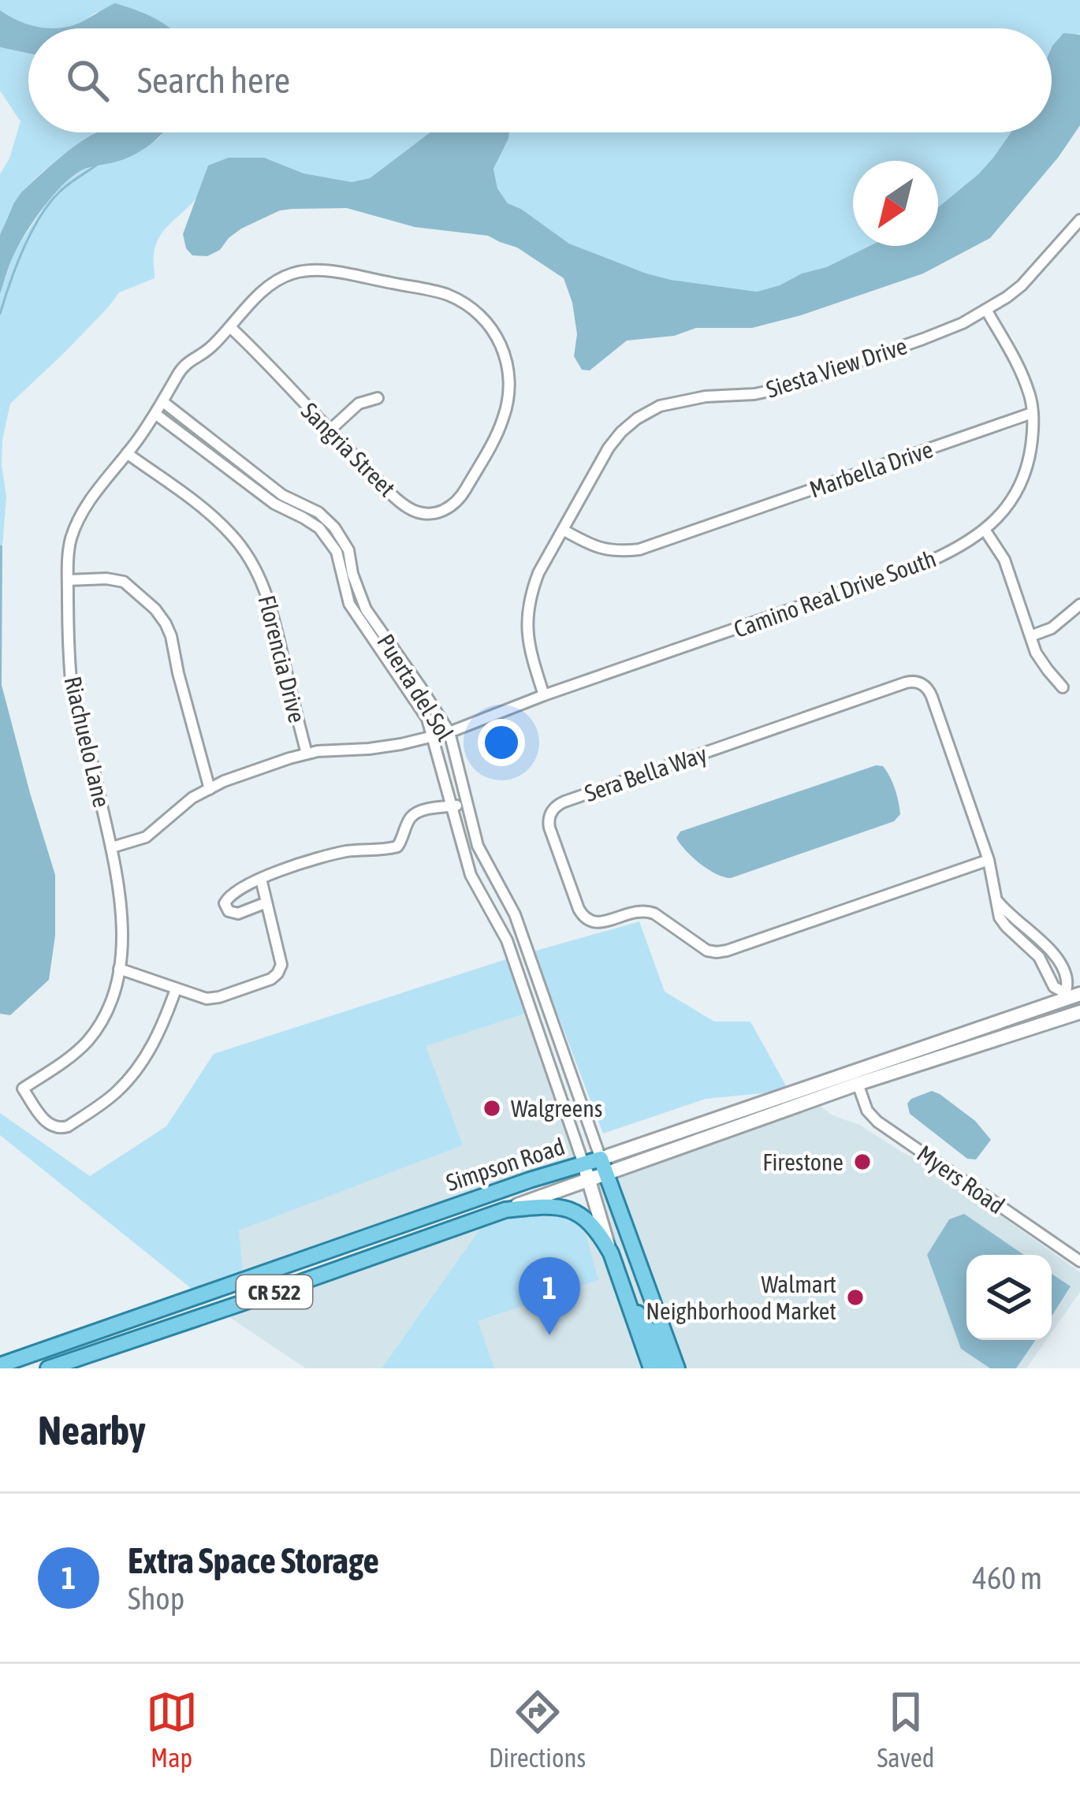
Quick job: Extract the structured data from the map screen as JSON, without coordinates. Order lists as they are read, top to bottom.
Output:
{
  "streets": {
    "main road": ["Simpson Road", "CR 522"],
    "street": [
      "Siesta View Drive",
      "Sangria Street",
      "Marbella Drive",
      "Camino Real Drive South",
      "Florencia Drive",
      "Puerta del Sol",
      "Riachuelo Lane",
      "Sera Bella Way",
      "Myers Road"
    ]
  },
  "crossings": [
    ["Siesta View Drive", "Marbella Drive"],
    ["Siesta View Drive", "Camino Real Drive South"],
    ["Sangria Street", "Riachuelo Lane"],
    ["Marbella Drive", "Camino Real Drive South"],
    ["Camino Real Drive South", "Florencia Drive"],
    ["Camino Real Drive South", "Puerta del Sol"],
    ["Camino Real Drive South", "Riachuelo Lane"],
    ["Florencia Drive", "Riachuelo Lane"],
    ["Puerta del Sol", "Riachuelo Lane"],
    ["Puerta del Sol", "Simpson Road"],
    ["Sera Bella Way", "Simpson Road"],
    ["Simpson Road", "Myers Road"],
    ["Simpson Road", "CR 522"]
  ],
  "places": ["Walgreens", "Firestone", "Walmart Neighborhood Market"],
  "north": "bottom left",
  "page": {
    "search": "Search here",
    "pins": "1",
    "heading": "Nearby",
    "list": [
      {
        "mark": "1",
        "name": "Extra Space Storage",
        "note": "Shop",
        "value": "460 m"
      }
    ],
    "nav": ["Map", "Directions", "Saved"]
  }
}
